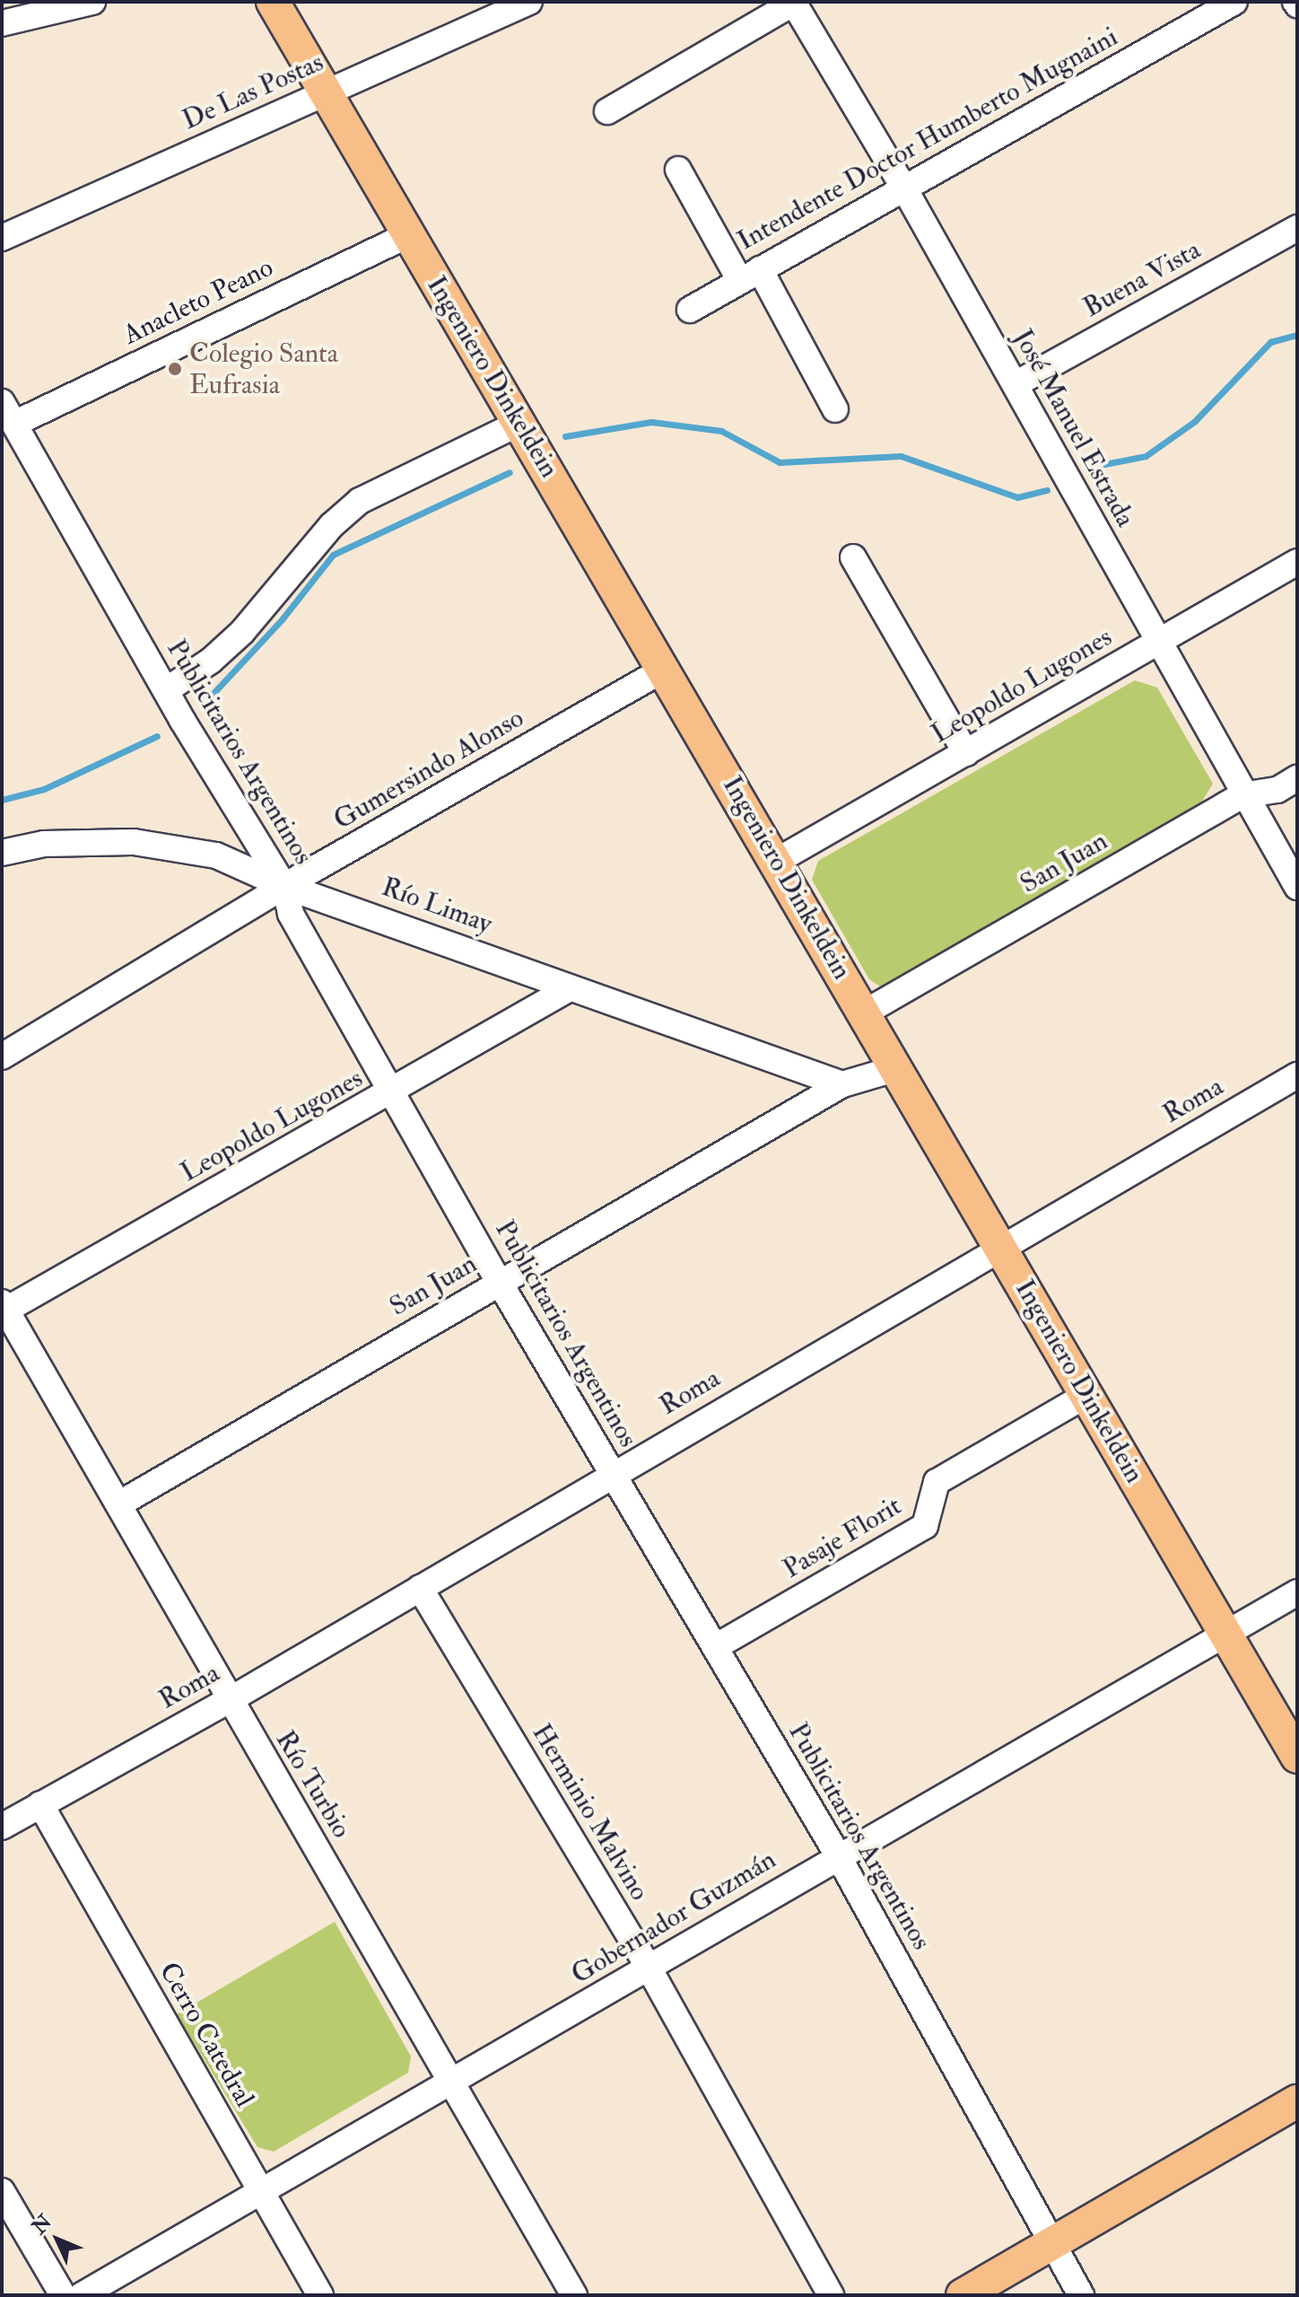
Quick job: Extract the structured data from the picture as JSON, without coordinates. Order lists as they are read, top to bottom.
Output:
{
  "streets": {
    "main road": ["Ingeniero Dinkeldein"],
    "street": [
      "De Las Postas",
      "Intendente Doctor Humberto Mugnaini",
      "Buena Vista",
      "Anacleto Peano",
      "José Manuel Estrada",
      "Leopoldo Lugones",
      "Publicitarios Argentinos",
      "Gumersindo Alonso",
      "San Juan",
      "Río Limay",
      "Roma",
      "Pasaje Florit",
      "Río Turbio",
      "Herminio Malvino",
      "Gobernador Guzmán",
      "Cerro Catedral"
    ]
  },
  "crossings": [
    ["De Las Postas", "Ingeniero Dinkeldein"],
    ["Intendente Doctor Humberto Mugnaini", "José Manuel Estrada"],
    ["Buena Vista", "José Manuel Estrada"],
    ["Anacleto Peano", "Ingeniero Dinkeldein"],
    ["Anacleto Peano", "Publicitarios Argentinos"],
    ["Ingeniero Dinkeldein", "Leopoldo Lugones"],
    ["Ingeniero Dinkeldein", "Gumersindo Alonso"],
    ["Ingeniero Dinkeldein", "San Juan"],
    ["Ingeniero Dinkeldein", "Roma"],
    ["Ingeniero Dinkeldein", "Pasaje Florit"],
    ["Ingeniero Dinkeldein", "Gobernador Guzmán"],
    ["José Manuel Estrada", "Leopoldo Lugones"],
    ["José Manuel Estrada", "San Juan"],
    ["Leopoldo Lugones", "Publicitarios Argentinos"],
    ["Leopoldo Lugones", "Río Limay"],
    ["Leopoldo Lugones", "Río Turbio"],
    ["Publicitarios Argentinos", "Gumersindo Alonso"],
    ["Publicitarios Argentinos", "San Juan"],
    ["Publicitarios Argentinos", "Río Limay"],
    ["Publicitarios Argentinos", "Roma"],
    ["Publicitarios Argentinos", "Pasaje Florit"],
    ["Publicitarios Argentinos", "Gobernador Guzmán"],
    ["Gumersindo Alonso", "Río Limay"],
    ["San Juan", "Río Limay"],
    ["San Juan", "Río Turbio"],
    ["Roma", "Río Turbio"],
    ["Roma", "Herminio Malvino"],
    ["Roma", "Cerro Catedral"],
    ["Río Turbio", "Gobernador Guzmán"],
    ["Herminio Malvino", "Gobernador Guzmán"],
    ["Gobernador Guzmán", "Cerro Catedral"]
  ],
  "places": ["Colegio Santa Eufrasia"],
  "north": "top left"
}
